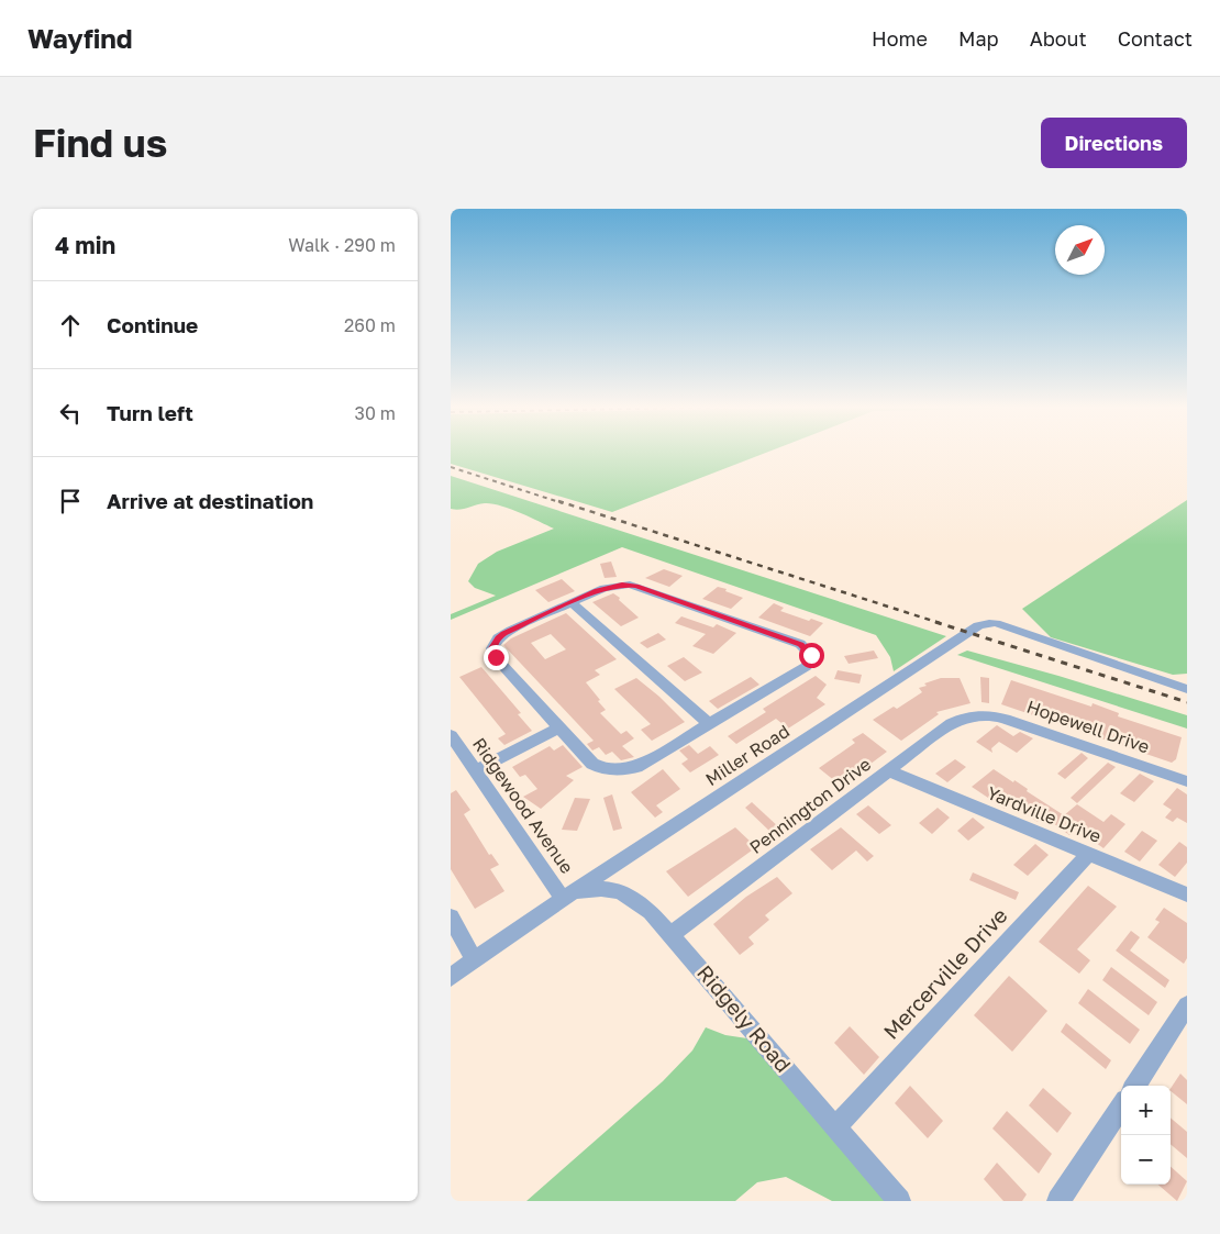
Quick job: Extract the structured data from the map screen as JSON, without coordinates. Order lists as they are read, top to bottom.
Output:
{
  "streets": {
    "street": [
      "Hopewell Drive",
      "Miller Road",
      "Ridgewood Avenue",
      "Pennington Drive",
      "Yardville Drive",
      "Mercerville Drive",
      "Ridgely Road"
    ]
  },
  "crossings": [
    ["Hopewell Drive", "Pennington Drive"],
    ["Miller Road", "Ridgewood Avenue"],
    ["Miller Road", "Ridgely Road"],
    ["Ridgewood Avenue", "Ridgely Road"],
    ["Pennington Drive", "Yardville Drive"],
    ["Pennington Drive", "Ridgely Road"],
    ["Yardville Drive", "Mercerville Drive"],
    ["Mercerville Drive", "Ridgely Road"]
  ],
  "north": "top right",
  "page": {
    "header": "Wayfind",
    "nav": [
      "Home",
      "Map",
      "About",
      "Contact"
    ],
    "buttons": "Directions",
    "title": "Find us",
    "heading": ["4 min", "Walk · 290 m"],
    "list": [
      ["Continue", "260 m"],
      ["Turn left", "30 m"],
      "Arrive at destination"
    ],
    "map_buttons": ["+", "−"]
  }
}
